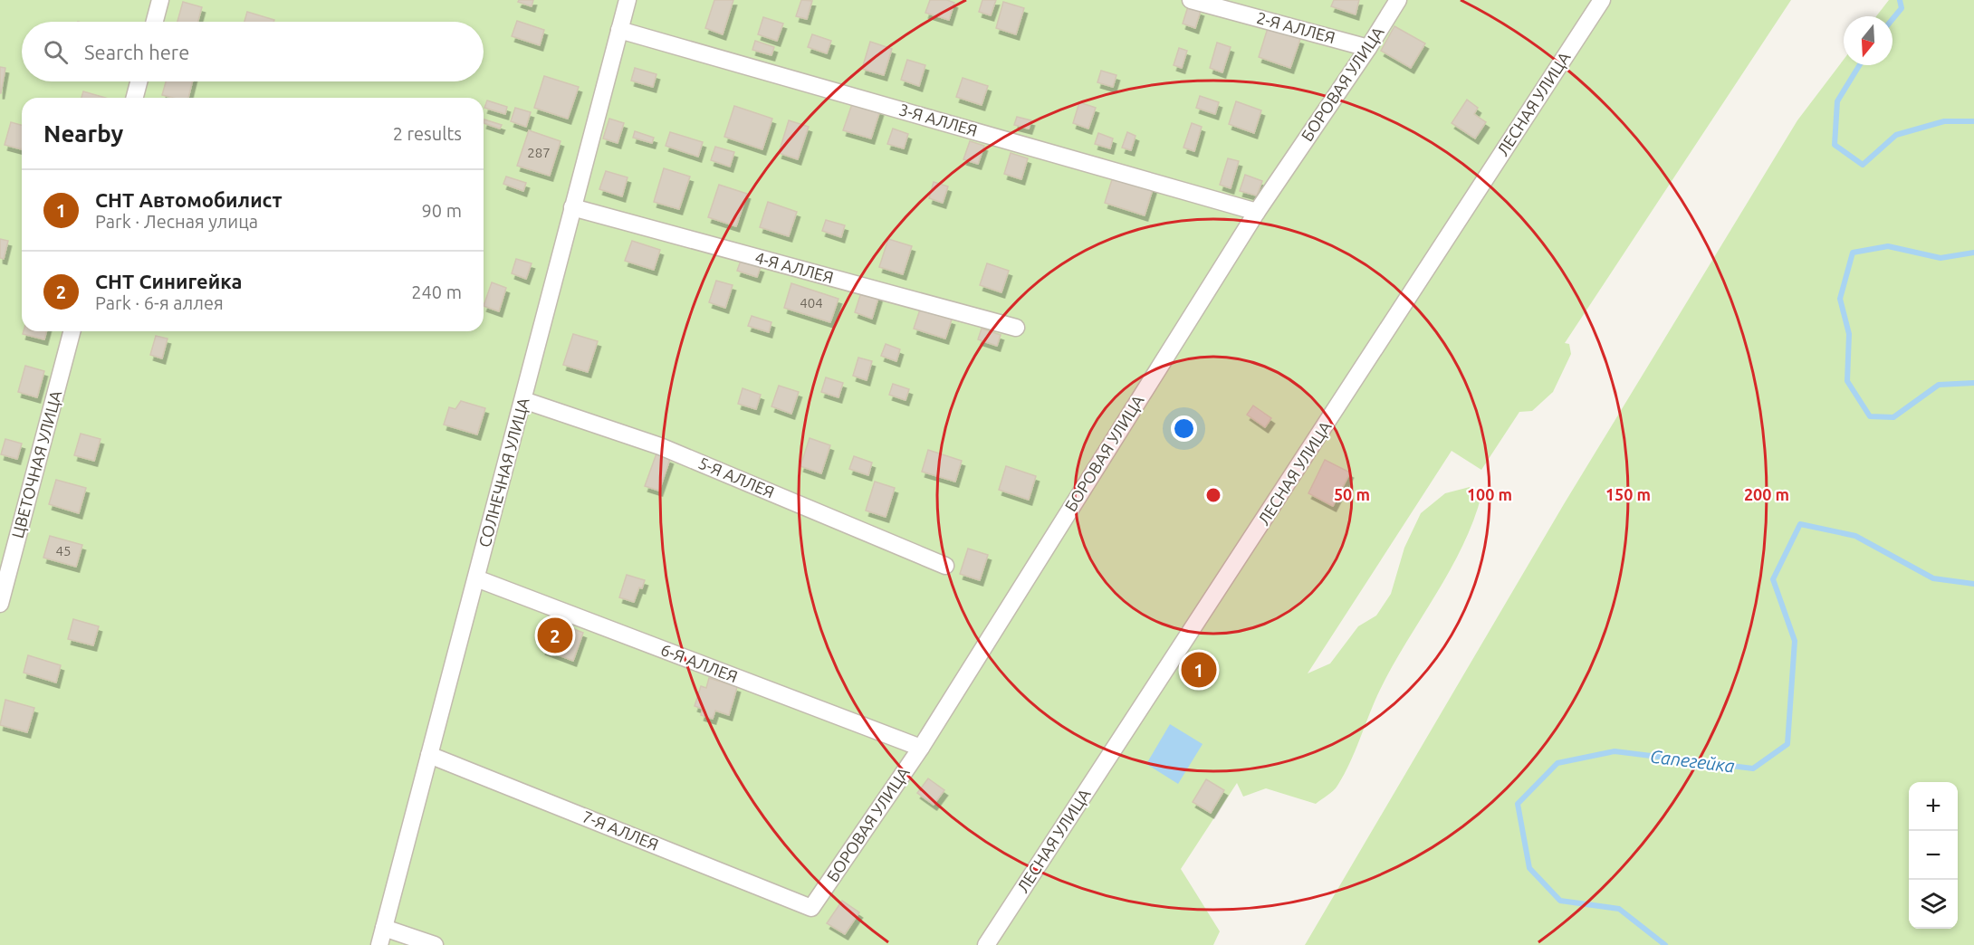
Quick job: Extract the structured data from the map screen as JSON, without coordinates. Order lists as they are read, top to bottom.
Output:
{
  "streets": {
    "street": [
      "2-Я АЛЛЕЯ",
      "БОРОВАЯ УЛИЦА",
      "ЛЕСНАЯ УЛИЦА",
      "3-Я АЛЛЕЯ",
      "4-Я АЛЛЕЯ",
      "ЦВЕТОЧНАЯ УЛИЦА",
      "СОЛНЕЧНАЯ УЛИЦА",
      "5-Я АЛЛЕЯ",
      "6-Я АЛЛЕЯ",
      "7-Я АЛЛЕЯ"
    ]
  },
  "crossings": [
    ["2-Я АЛЛЕЯ", "БОРОВАЯ УЛИЦА"],
    ["БОРОВАЯ УЛИЦА", "3-Я АЛЛЕЯ"],
    ["БОРОВАЯ УЛИЦА", "6-Я АЛЛЕЯ"],
    ["БОРОВАЯ УЛИЦА", "7-Я АЛЛЕЯ"],
    ["3-Я АЛЛЕЯ", "СОЛНЕЧНАЯ УЛИЦА"],
    ["4-Я АЛЛЕЯ", "СОЛНЕЧНАЯ УЛИЦА"],
    ["СОЛНЕЧНАЯ УЛИЦА", "5-Я АЛЛЕЯ"],
    ["СОЛНЕЧНАЯ УЛИЦА", "6-Я АЛЛЕЯ"],
    ["СОЛНЕЧНАЯ УЛИЦА", "7-Я АЛЛЕЯ"]
  ],
  "water": ["Сапегейка"],
  "house_numbers": ["287", "404", "45"],
  "north": "bottom",
  "page": {
    "search": "Search here",
    "heading": ["Nearby", "2 results"],
    "list": [
      {
        "mark": "1",
        "name": "СНТ Автомобилист",
        "note": "Park · Лесная улица",
        "value": "90 m"
      },
      {
        "mark": "2",
        "name": "СНТ Синигейка",
        "note": "Park · 6-я аллея",
        "value": "240 m"
      }
    ],
    "pins": ["2", "1"],
    "map_buttons": ["+", "−"]
  },
  "rings": [
    "50 m",
    "100 m",
    "150 m",
    "200 m"
  ]
}
